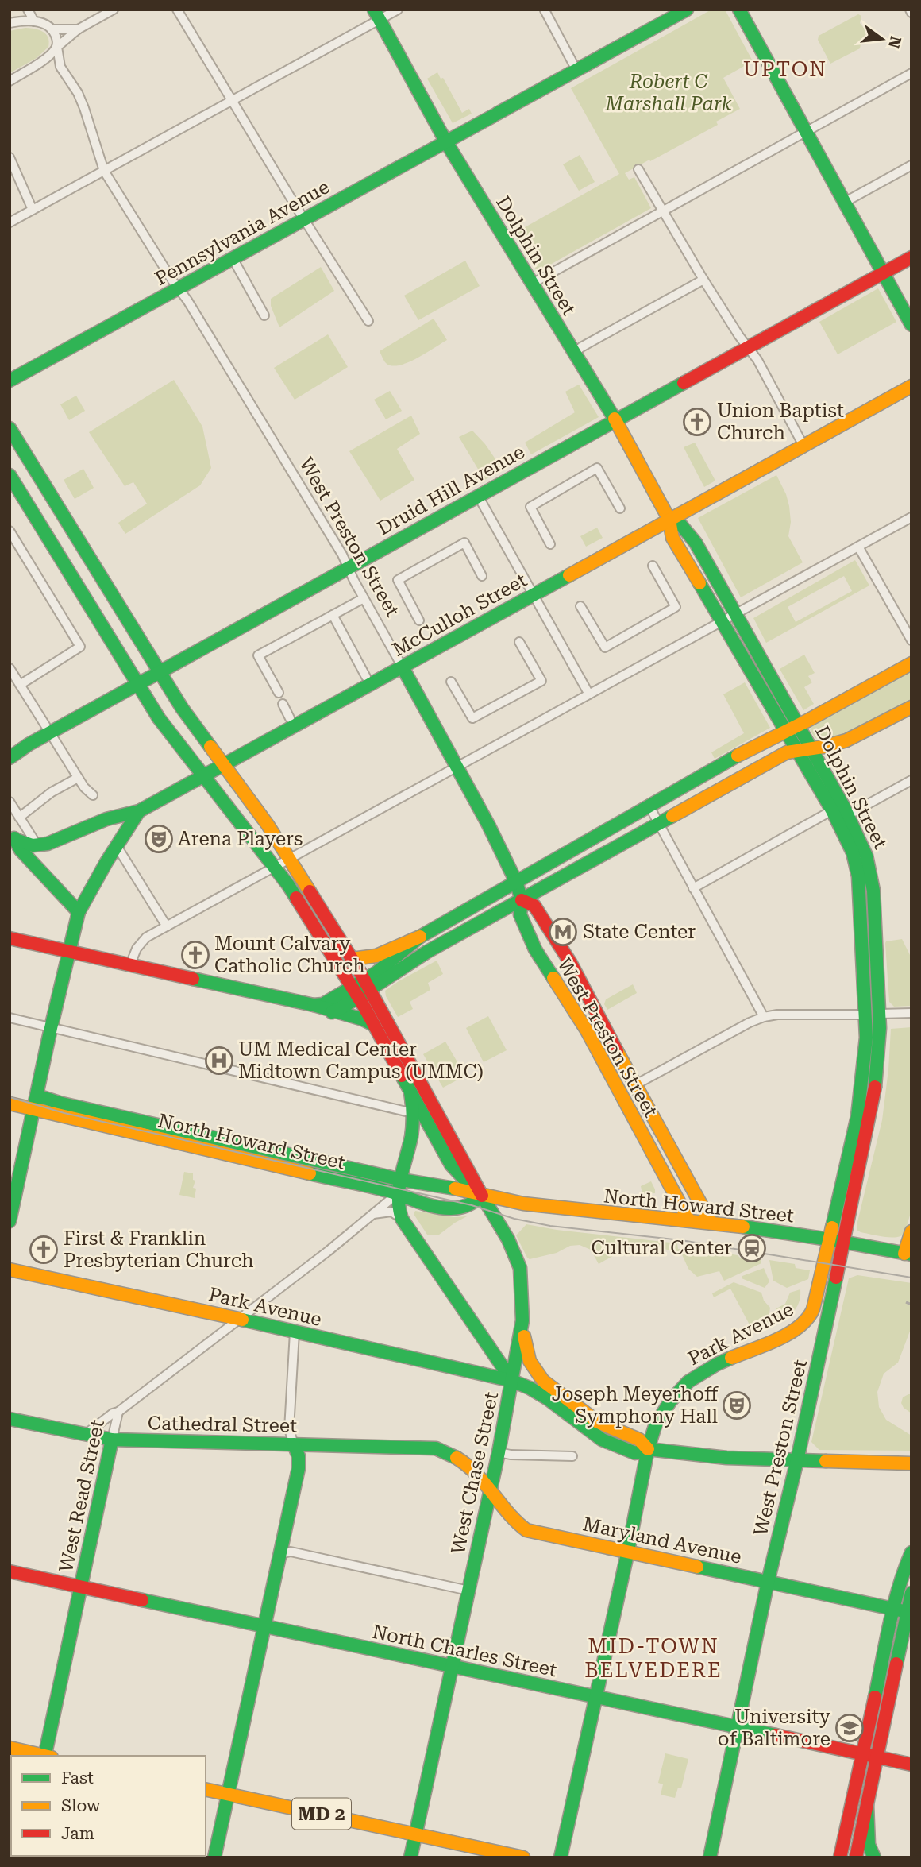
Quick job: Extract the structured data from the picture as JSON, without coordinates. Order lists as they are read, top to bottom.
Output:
{
  "streets": {
    "main road": [
      "Pennsylvania Avenue",
      "Dolphin Street",
      "Druid Hill Avenue",
      "West Preston Street",
      "McCulloh Street",
      "North Howard Street",
      "Park Avenue",
      "Cathedral Street",
      "West Chase Street",
      "West Read Street",
      "Maryland Avenue",
      "North Charles Street",
      "MD 2"
    ]
  },
  "crossings": [
    ["Pennsylvania Avenue", "Dolphin Street"],
    ["Pennsylvania Avenue", "West Preston Street"],
    ["Dolphin Street", "Druid Hill Avenue"],
    ["Dolphin Street", "West Preston Street"],
    ["Dolphin Street", "McCulloh Street"],
    ["Dolphin Street", "North Howard Street"],
    ["Dolphin Street", "Park Avenue"],
    ["Druid Hill Avenue", "West Preston Street"],
    ["West Preston Street", "McCulloh Street"],
    ["West Preston Street", "North Howard Street"],
    ["West Preston Street", "Maryland Avenue"],
    ["West Preston Street", "North Charles Street"],
    ["North Howard Street", "Park Avenue"],
    ["North Howard Street", "West Chase Street"],
    ["North Howard Street", "West Read Street"],
    ["Park Avenue", "West Chase Street"],
    ["Park Avenue", "West Read Street"],
    ["Park Avenue", "Maryland Avenue"],
    ["Park Avenue", "North Charles Street"],
    ["Cathedral Street", "West Read Street"],
    ["Cathedral Street", "Maryland Avenue"],
    ["West Chase Street", "West Read Street"],
    ["West Chase Street", "Maryland Avenue"],
    ["West Chase Street", "North Charles Street"],
    ["West Chase Street", "MD 2"],
    ["West Read Street", "North Charles Street"]
  ],
  "districts": ["UPTON", "MID-TOWN BELVEDERE"],
  "parks": ["Robert C Marshall Park"],
  "places": {
    "church": ["Union Baptist Church", "Mount Calvary Catholic Church", "First & Franklin Presbyterian Church"],
    "theatre": ["Arena Players", "Joseph Meyerhoff Symphony Hall"],
    "metro station": ["State Center"],
    "hospital": ["UM Medical Center Midtown Campus (UMMC)"],
    "station": ["Cultural Center"],
    "school or university": ["University of Baltimore"]
  },
  "legend": ["Fast", "Slow", "Jam"],
  "north": "right"
}
